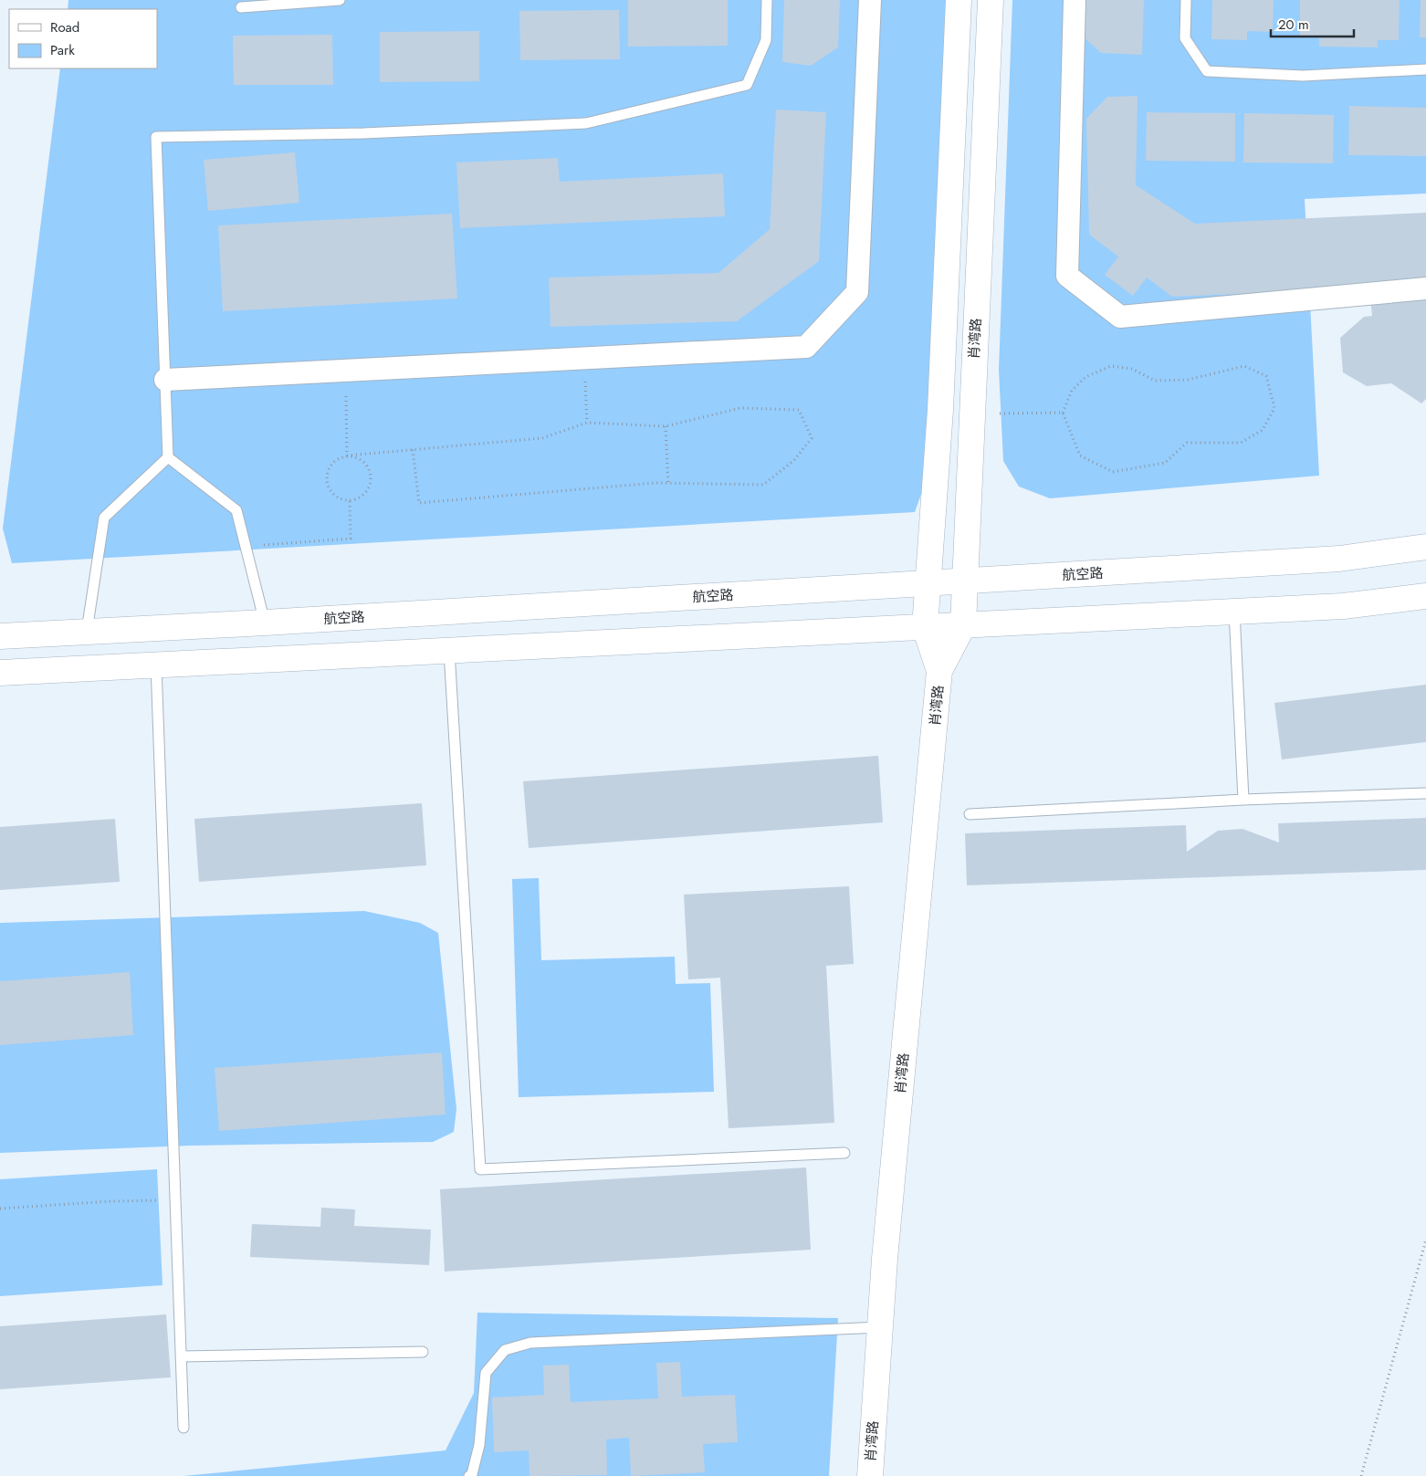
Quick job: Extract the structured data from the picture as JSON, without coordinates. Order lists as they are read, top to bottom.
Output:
{
  "streets": {
    "main road": ["肖湾路", "航空路"]
  },
  "crossings": [
    ["肖湾路", "航空路"]
  ],
  "legend": ["Road", "Park"],
  "scale_bar": "20 m"
}
